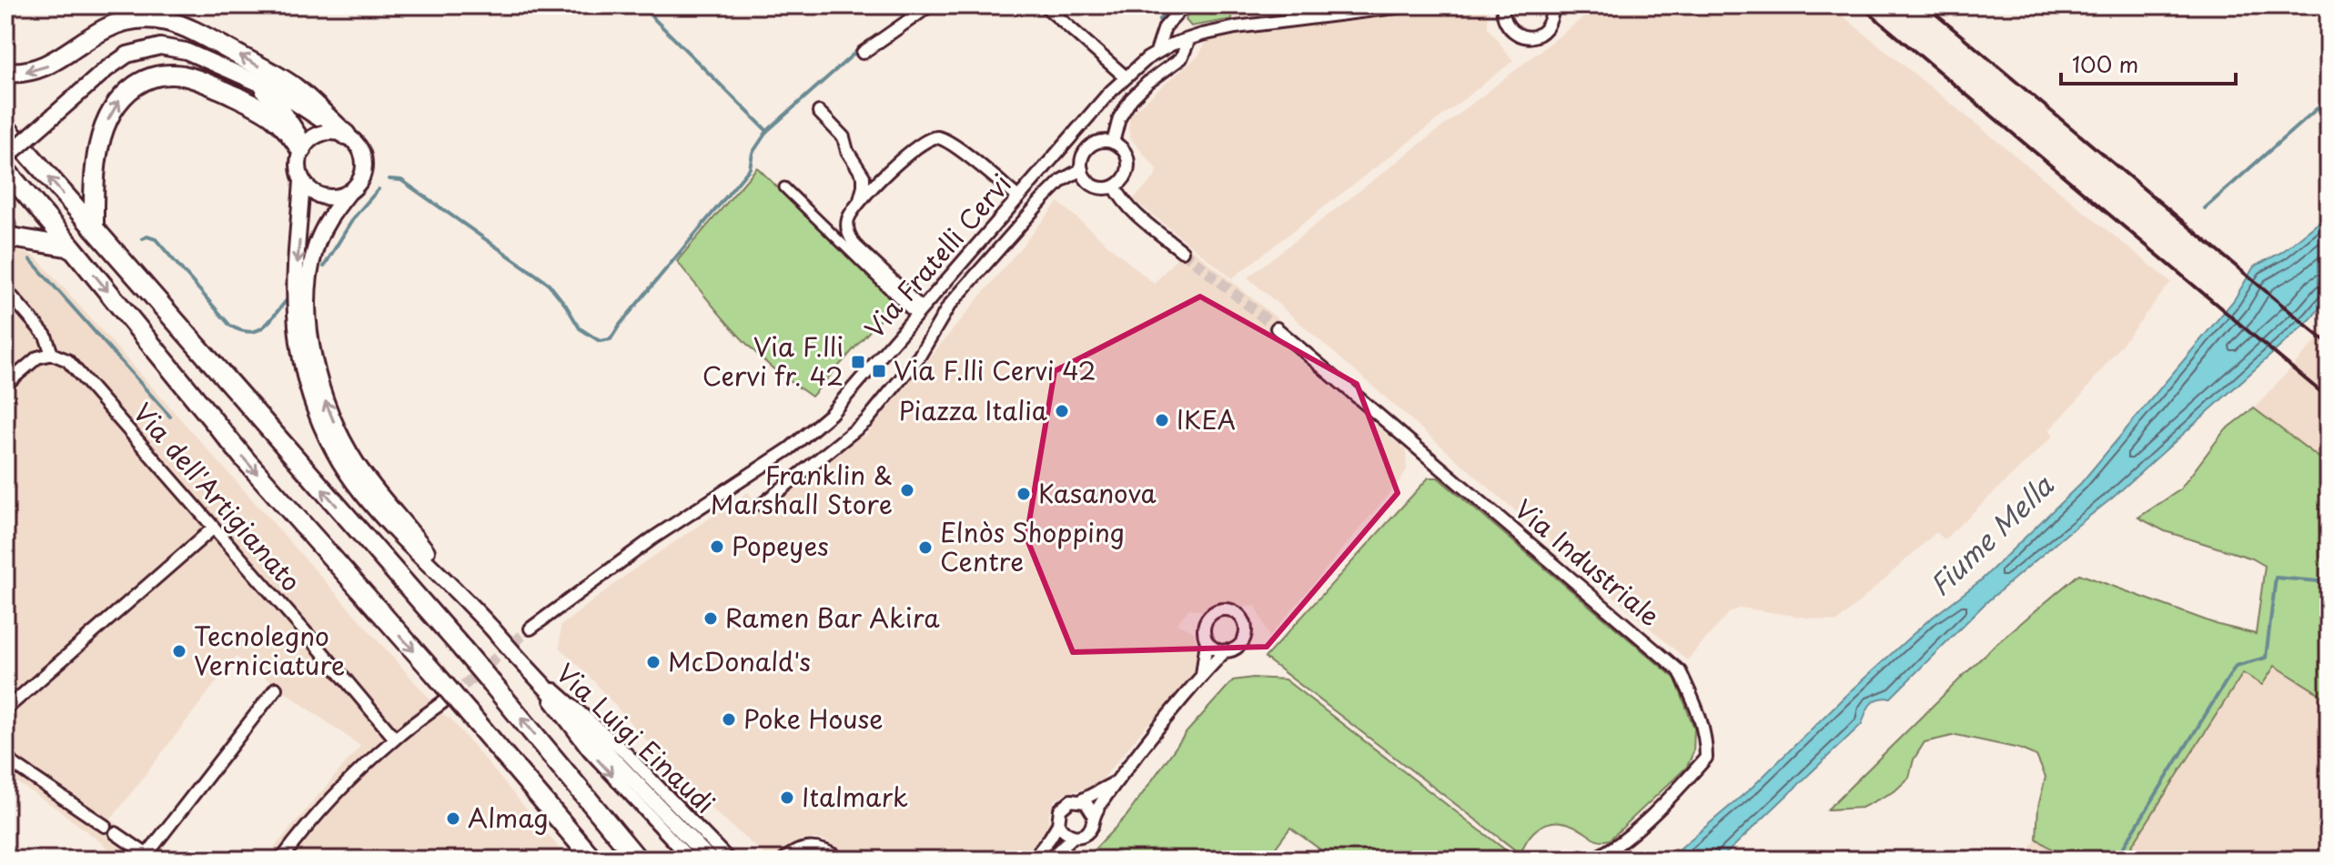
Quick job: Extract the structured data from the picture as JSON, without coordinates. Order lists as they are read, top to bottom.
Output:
{
  "streets": {
    "street": [
      "Via Fratelli Cervi",
      "Via dell'Artigianato",
      "Via Industriale",
      "Via Luigi Einaudi"
    ]
  },
  "water": ["Fiume Mella"],
  "places": {
    "transit": ["Via F.lli Cervi fr. 42", "Via F.lli Cervi 42"],
    "other": [
      "Piazza Italia",
      "IKEA",
      "Franklin & Marshall Store",
      "Kasanova",
      "Popeyes",
      "Elnòs Shopping Centre",
      "Ramen Bar Akira",
      "Tecnolegno Verniciature",
      "McDonald's",
      "Poke House",
      "Italmark",
      "Almag"
    ]
  },
  "scale_bar": "100 m"
}
